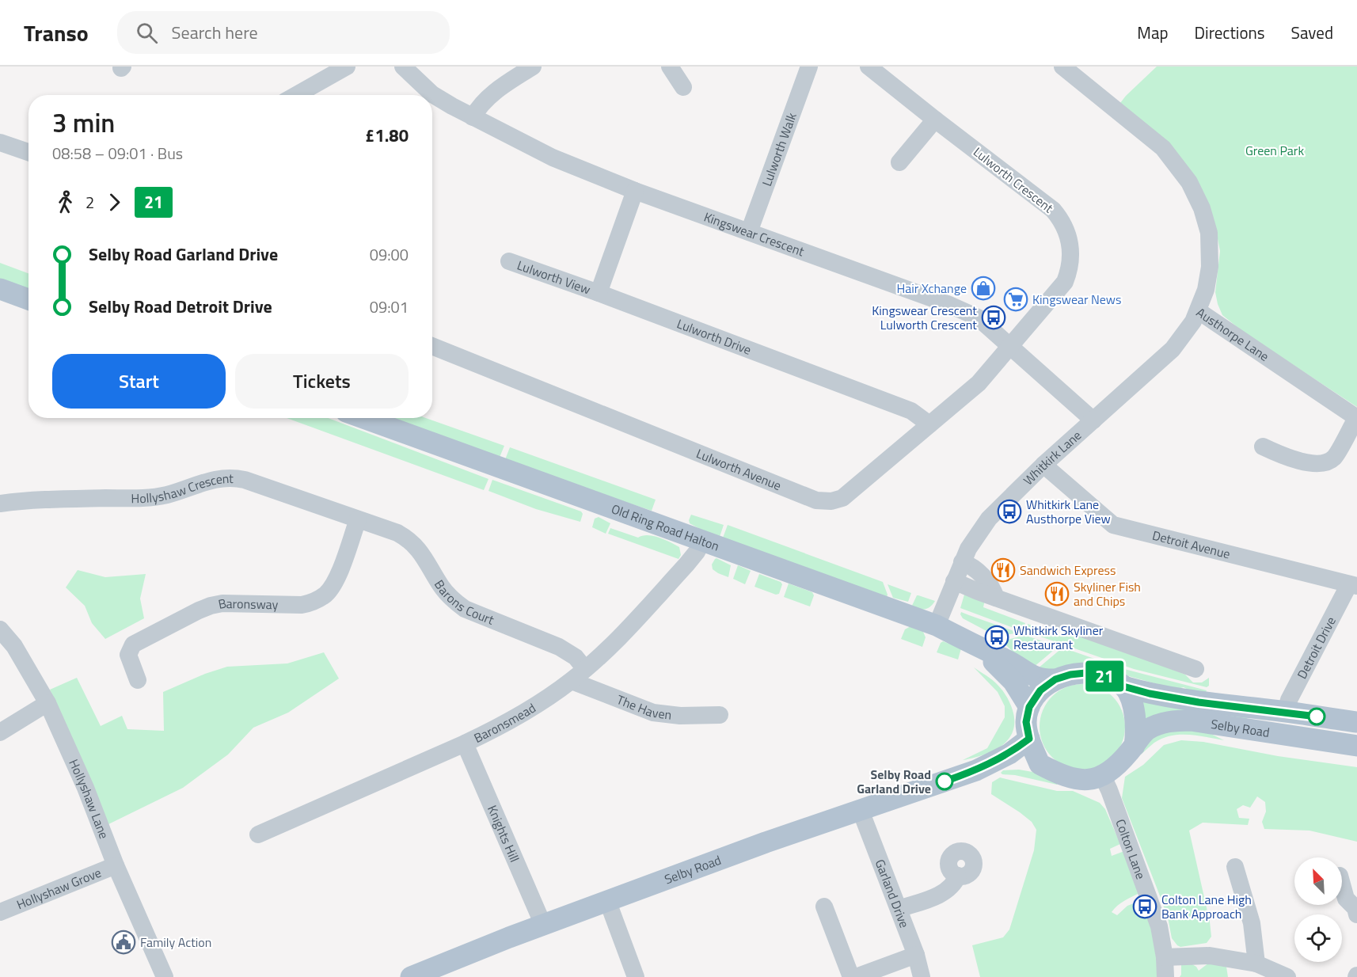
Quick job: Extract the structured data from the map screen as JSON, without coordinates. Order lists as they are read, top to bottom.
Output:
{
  "streets": {
    "main road": ["Old Ring Road Halton", "Selby Road"],
    "street": [
      "Lulworth Walk",
      "Lulworth Crescent",
      "Kingswear Crescent",
      "Lulworth View",
      "Austhorpe Lane",
      "Lulworth Drive",
      "Whitkirk Lane",
      "Lulworth Avenue",
      "Hollyshaw Crescent",
      "Detroit Avenue",
      "Barons Court",
      "Baronsway",
      "Detroit Drive",
      "The Haven",
      "Baronsmead",
      "Hollyshaw Lane",
      "Knights Hill",
      "Colton Lane",
      "Hollyshaw Grove",
      "Garland Drive"
    ]
  },
  "crossings": [
    ["Lulworth Walk", "Kingswear Crescent"],
    ["Lulworth Crescent", "Kingswear Crescent"],
    ["Lulworth Crescent", "Lulworth Avenue"],
    ["Kingswear Crescent", "Whitkirk Lane"],
    ["Kingswear Crescent", "Lulworth Avenue"],
    ["Lulworth View", "Lulworth Drive"],
    ["Austhorpe Lane", "Whitkirk Lane"],
    ["Lulworth Drive", "Lulworth Avenue"],
    ["Whitkirk Lane", "Old Ring Road Halton"],
    ["Whitkirk Lane", "Detroit Avenue"],
    ["Hollyshaw Crescent", "Barons Court"],
    ["Hollyshaw Crescent", "Baronsway"],
    ["Old Ring Road Halton", "Baronsmead"],
    ["Old Ring Road Halton", "Selby Road"],
    ["Old Ring Road Halton", "Colton Lane"],
    ["Detroit Avenue", "Detroit Drive"],
    ["Barons Court", "Baronsway"],
    ["Barons Court", "Baronsmead"],
    ["Detroit Drive", "Selby Road"],
    ["The Haven", "Baronsmead"],
    ["Baronsmead", "Knights Hill"],
    ["Selby Road", "Knights Hill"],
    ["Selby Road", "Colton Lane"],
    ["Selby Road", "Garland Drive"],
    ["Hollyshaw Lane", "Hollyshaw Grove"]
  ],
  "parks": ["Green Park"],
  "places": {
    "shop": ["Hair Xchange"],
    "supermarket": ["Kingswear News"],
    "bus stop": [
      "Kingswear Crescent Lulworth Crescent",
      "Whitkirk Lane Austhorpe View",
      "Whitkirk Skyliner Restaurant",
      "Colton Lane High Bank Approach"
    ],
    "restaurant": ["Sandwich Express", "Skyliner Fish and Chips"],
    "other": ["Selby Road Garland Drive"],
    "public building": ["Family Action"]
  },
  "lines": ["bus line 21"],
  "north": "top left",
  "page": {
    "header": "Transo",
    "search": "Search here",
    "nav": ["Map", "Directions", "Saved"],
    "on_map": "21",
    "heading": ["3 min", "08:58 – 09:01 · Bus", "£1.80"],
    "legs": ["2", "21"],
    "list": [
      {
        "name": "Selby Road Garland Drive",
        "value": "09:00"
      },
      {
        "name": "Selby Road Detroit Drive",
        "value": "09:01"
      }
    ],
    "buttons": ["Start", "Tickets"]
  }
}
